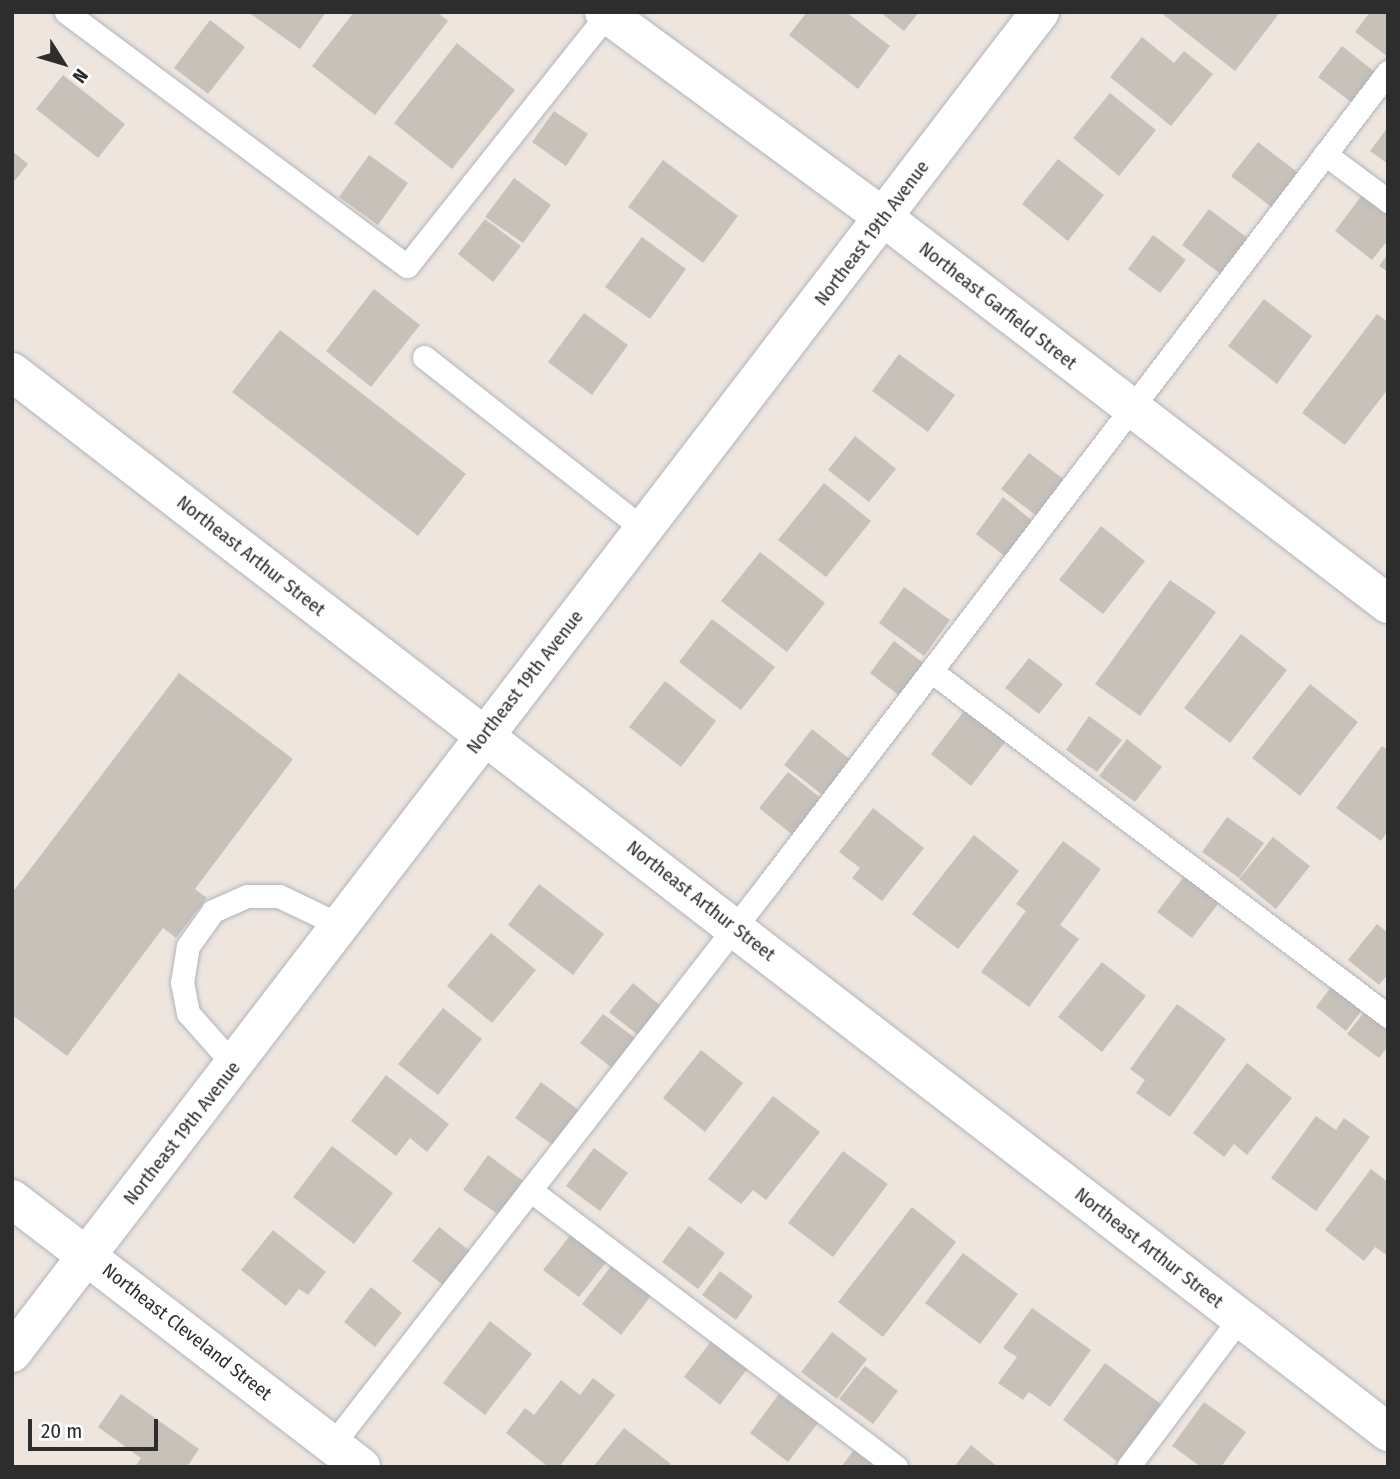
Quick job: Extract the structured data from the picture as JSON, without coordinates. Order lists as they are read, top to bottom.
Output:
{
  "streets": {
    "street": [
      "Northeast 19th Avenue",
      "Northeast Garfield Street",
      "Northeast Arthur Street",
      "Northeast Cleveland Street"
    ]
  },
  "crossings": [
    ["Northeast 19th Avenue", "Northeast Garfield Street"],
    ["Northeast 19th Avenue", "Northeast Arthur Street"],
    ["Northeast 19th Avenue", "Northeast Cleveland Street"]
  ],
  "scale_bar": "20 m",
  "north": "bottom right"
}
